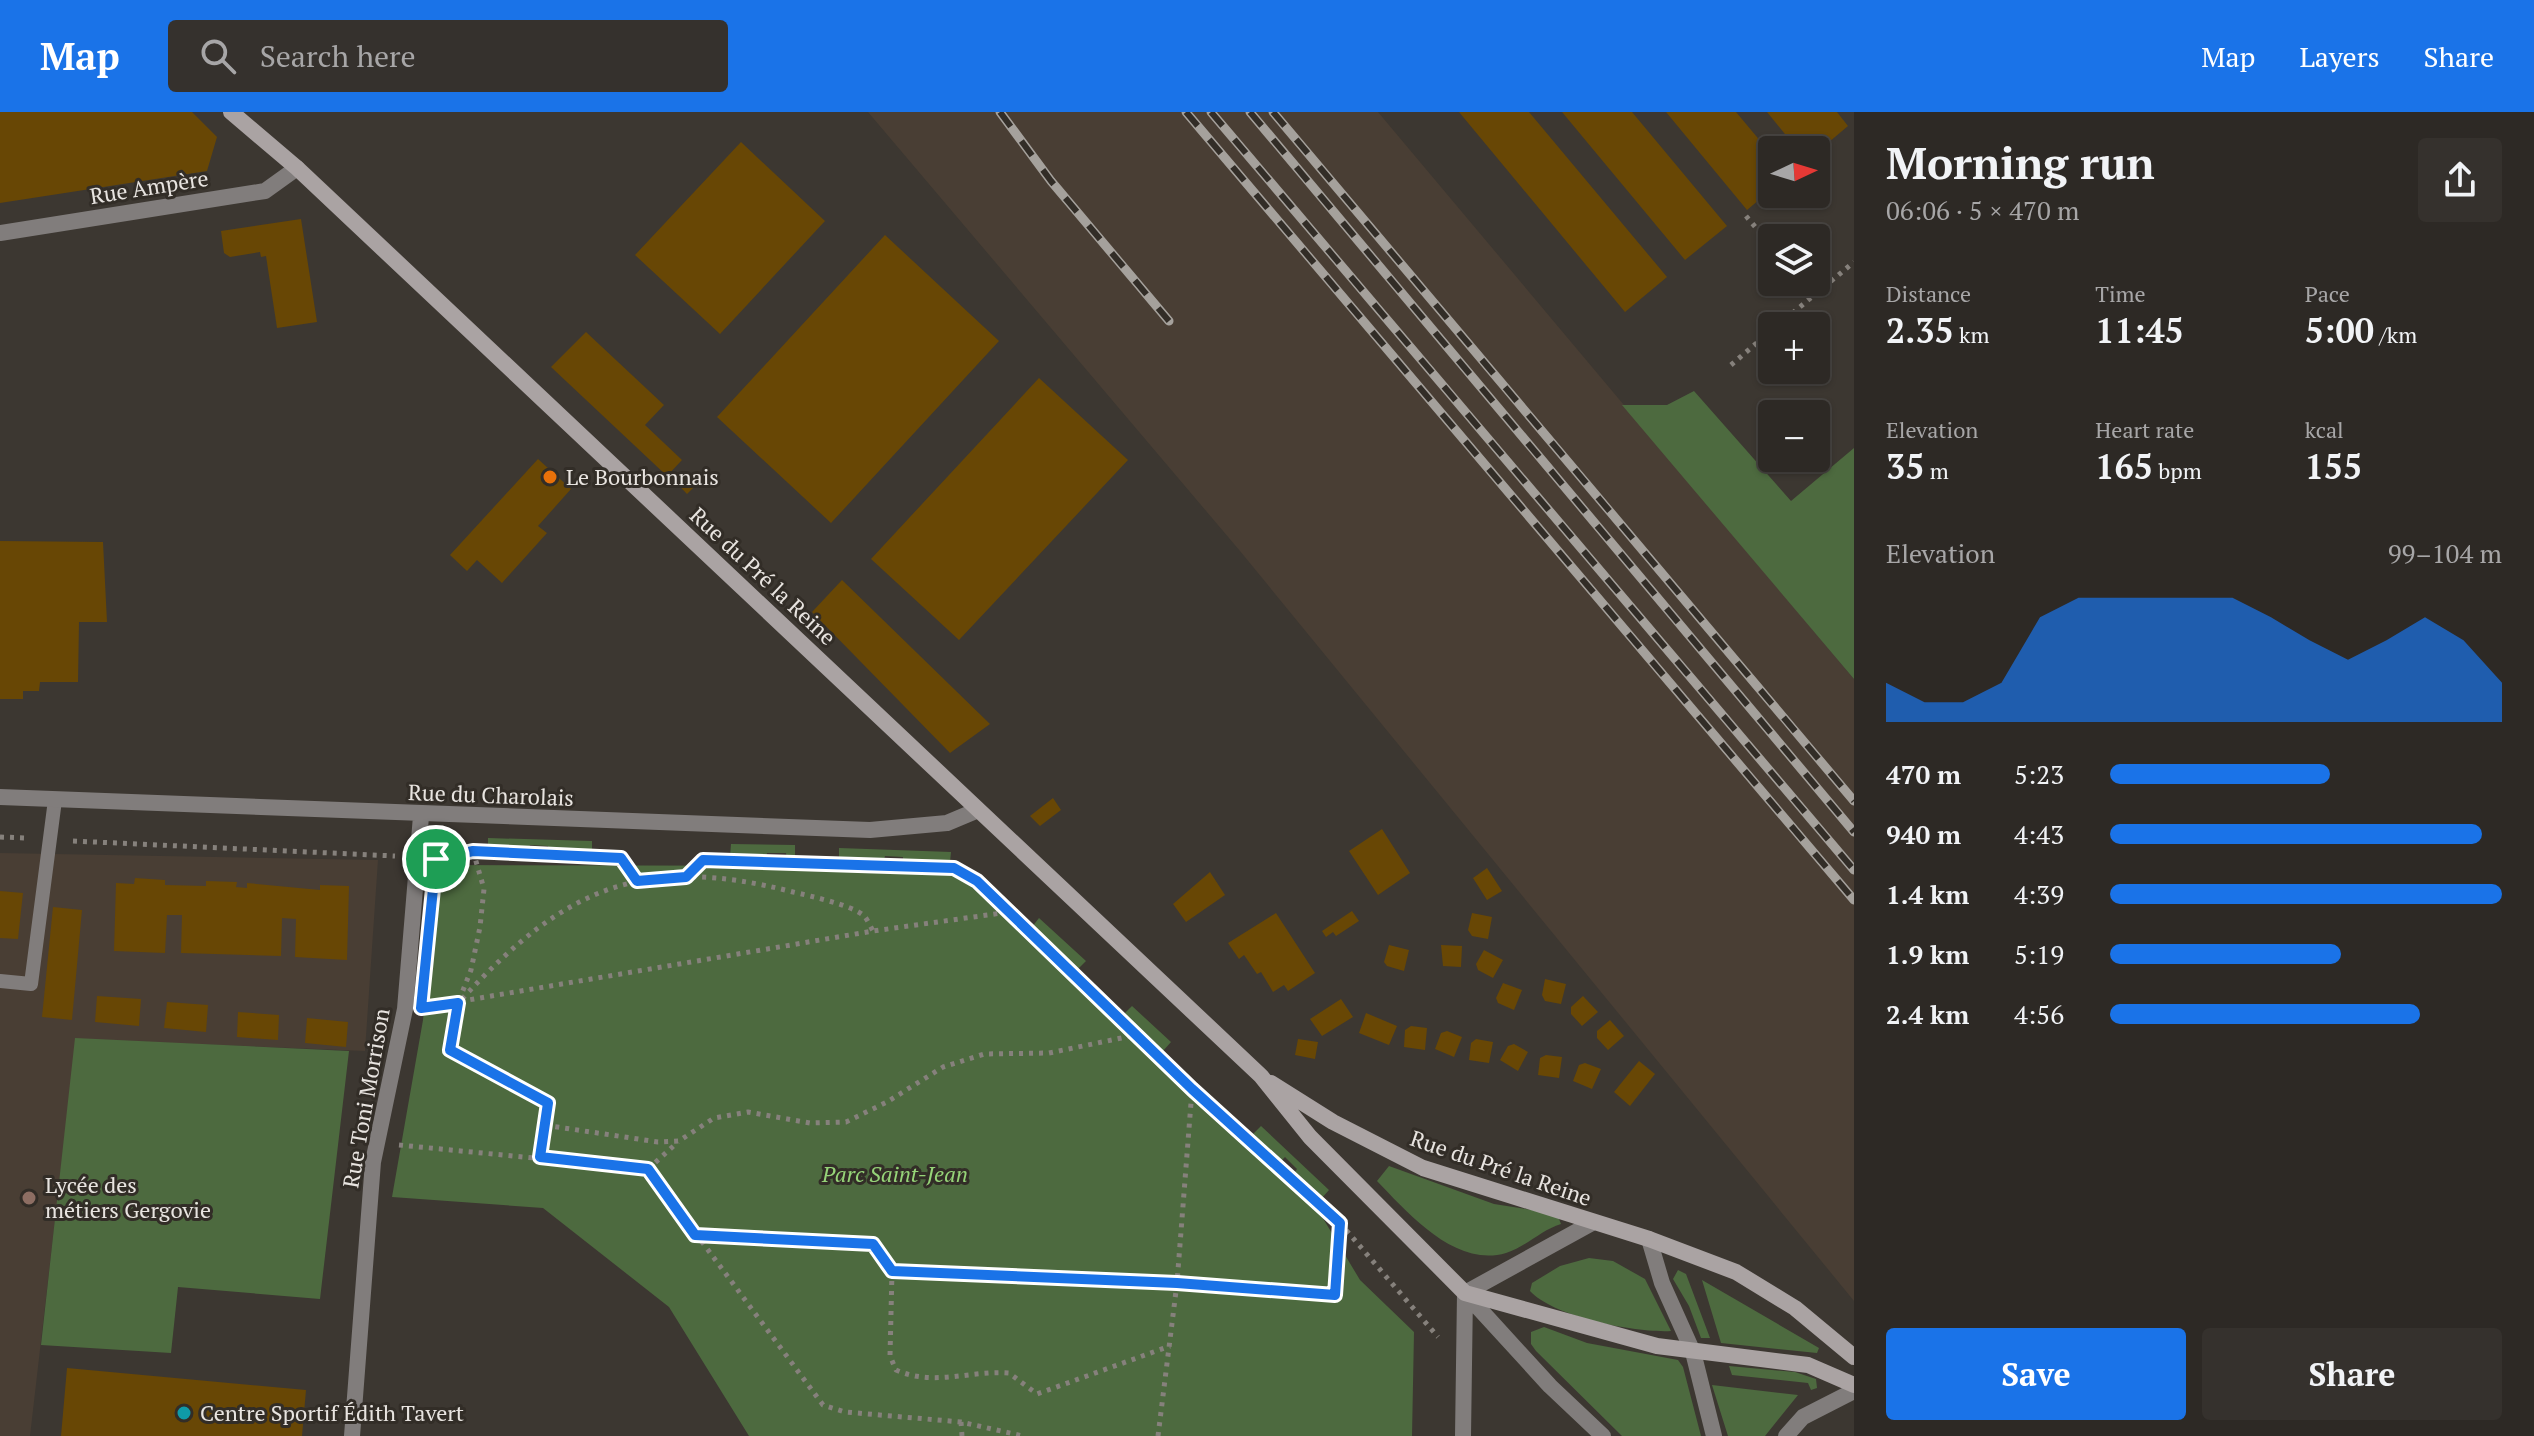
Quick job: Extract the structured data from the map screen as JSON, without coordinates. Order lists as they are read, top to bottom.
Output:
{
  "streets": {
    "main road": ["Rue du Pré la Reine"],
    "street": ["Rue Ampère", "Rue du Charolais", "Rue Toni Morrison"]
  },
  "crossings": [
    ["Rue Ampère", "Rue du Pré la Reine"],
    ["Rue du Pré la Reine", "Rue du Charolais"],
    ["Rue du Charolais", "Rue Toni Morrison"]
  ],
  "parks": ["Parc Saint-Jean"],
  "places": ["Le Bourbonnais", "Lycée des métiers Gergovie", "Centre Sportif Édith Tavert"],
  "north": "right",
  "page": {
    "header": "Map",
    "search": "Search here",
    "nav": ["Map", "Layers", "Share"],
    "heading": ["Morning run", "06:06 · 5 × 470 m"],
    "map_buttons": ["+", "−"],
    "stats": [
      ["Distance", "2.35 km"],
      ["Time", "11:45"],
      ["Pace", "5:00 /km"],
      ["Elevation", "35 m"],
      ["Heart rate", "165 bpm"],
      ["kcal", "155"]
    ],
    "chart": ["Elevation", "99–104 m"],
    "list": [
      {
        "name": "470 m",
        "note": "5:23"
      },
      {
        "name": "940 m",
        "note": "4:43"
      },
      {
        "name": "1.4 km",
        "note": "4:39"
      },
      {
        "name": "1.9 km",
        "note": "5:19"
      },
      {
        "name": "2.4 km",
        "note": "4:56"
      }
    ],
    "buttons": ["Save", "Share"]
  }
}
